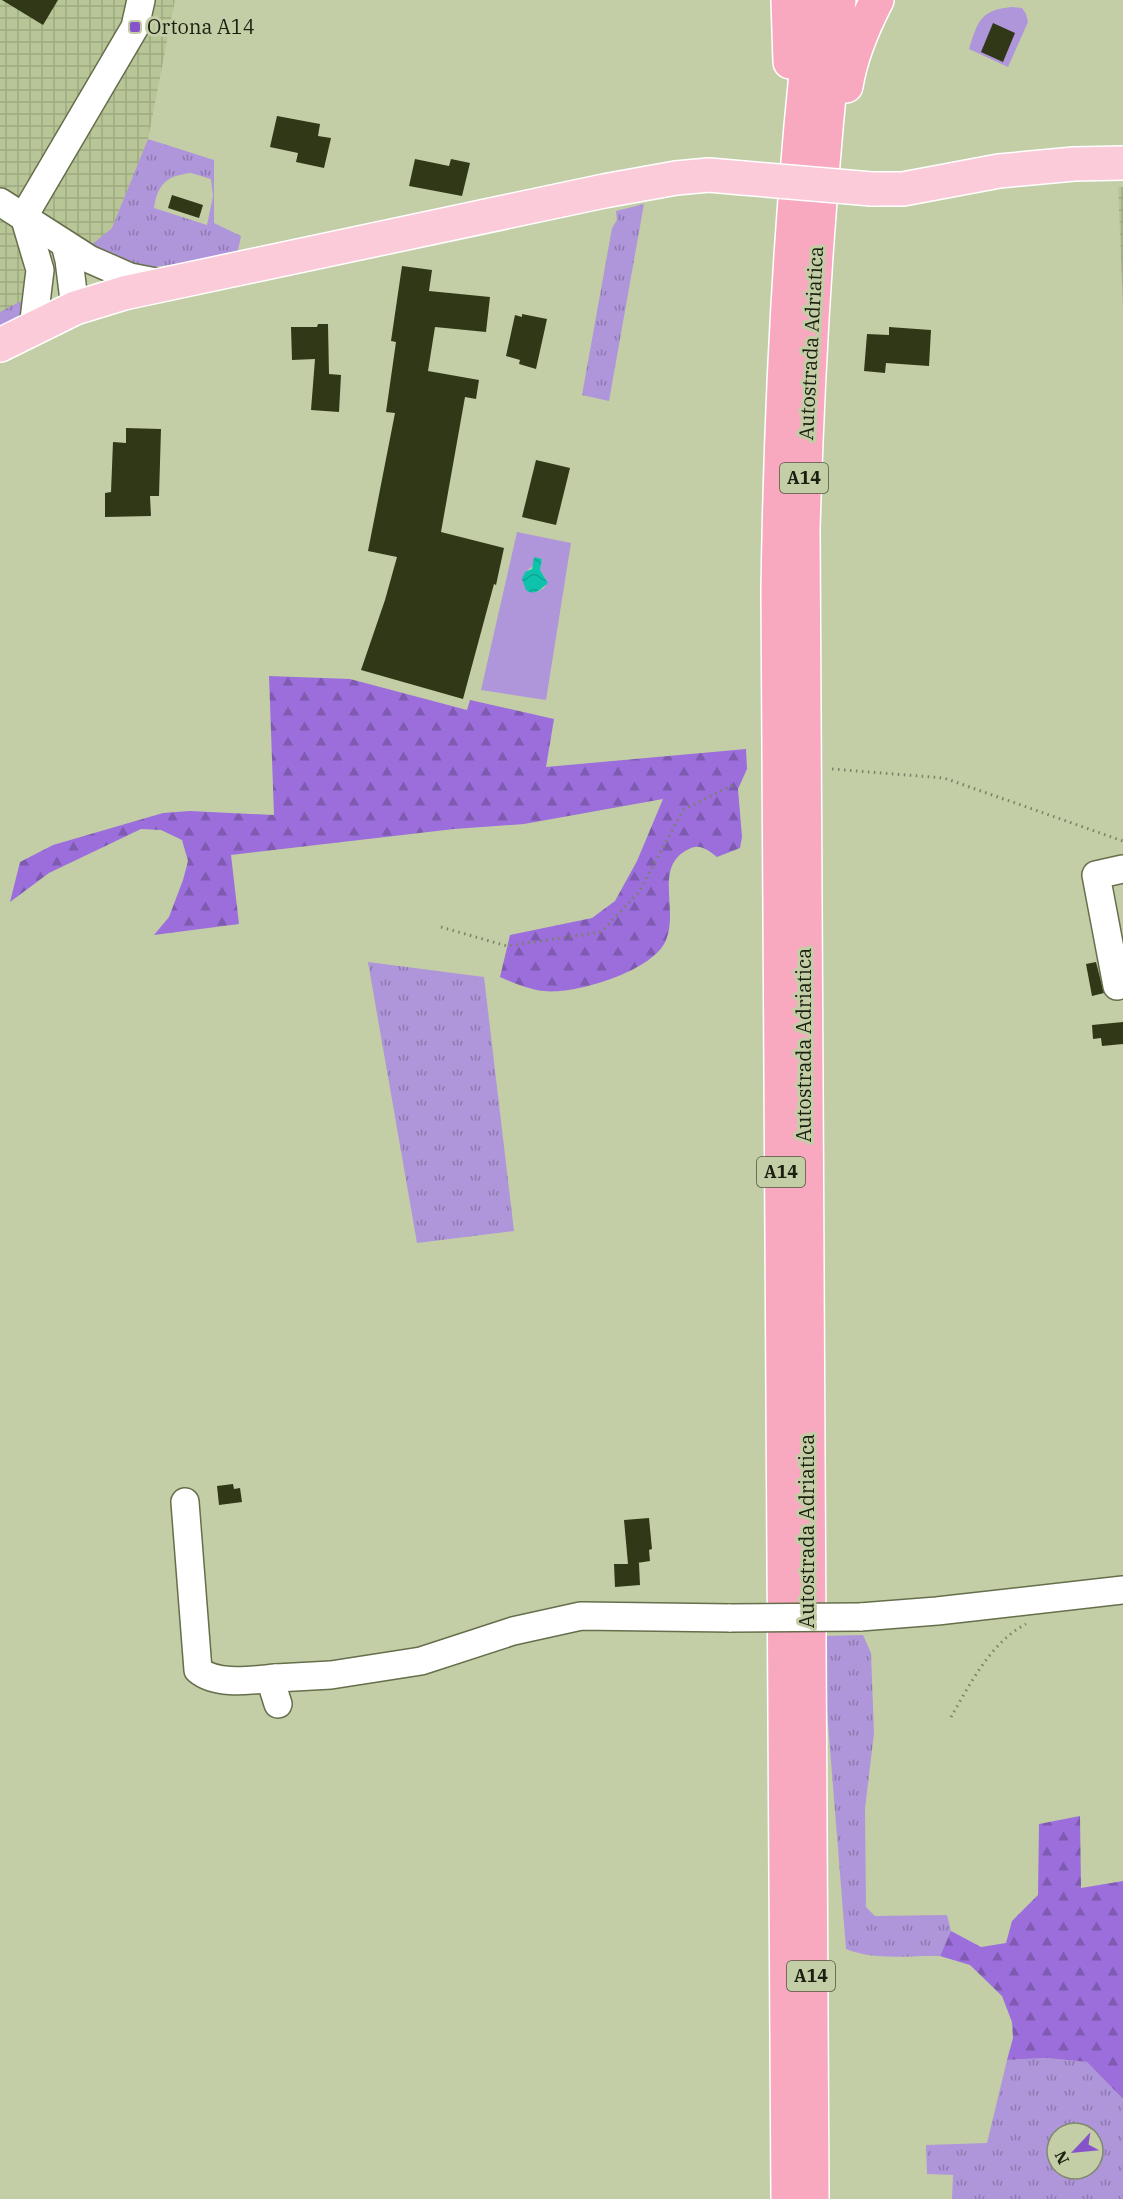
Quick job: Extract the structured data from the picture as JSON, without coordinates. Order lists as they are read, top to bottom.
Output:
{
  "streets": {
    "highway": ["Autostrada Adriatica", "A14"]
  },
  "places": {
    "transit": ["Ortona A14"]
  },
  "north": "bottom left"
}
